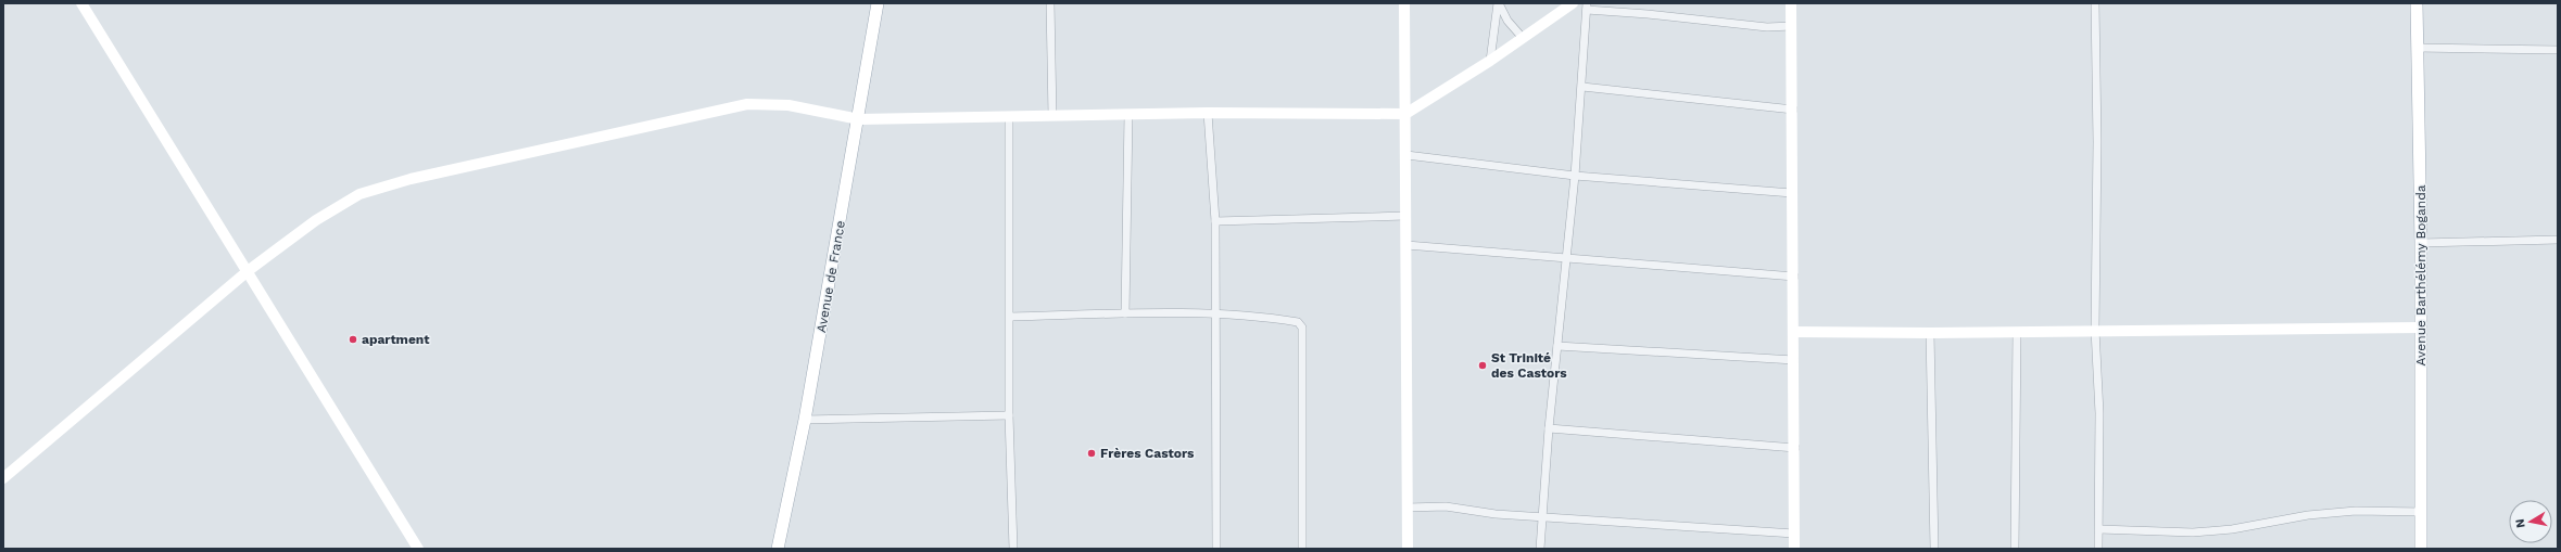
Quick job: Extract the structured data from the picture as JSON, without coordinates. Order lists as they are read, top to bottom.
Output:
{
  "streets": {
    "main road": ["Avenue Barthélémy Boganda", "Avenue de France"]
  },
  "places": ["apartment", "St Trinité des Castors", "Frères Castors"],
  "north": "left"
}
